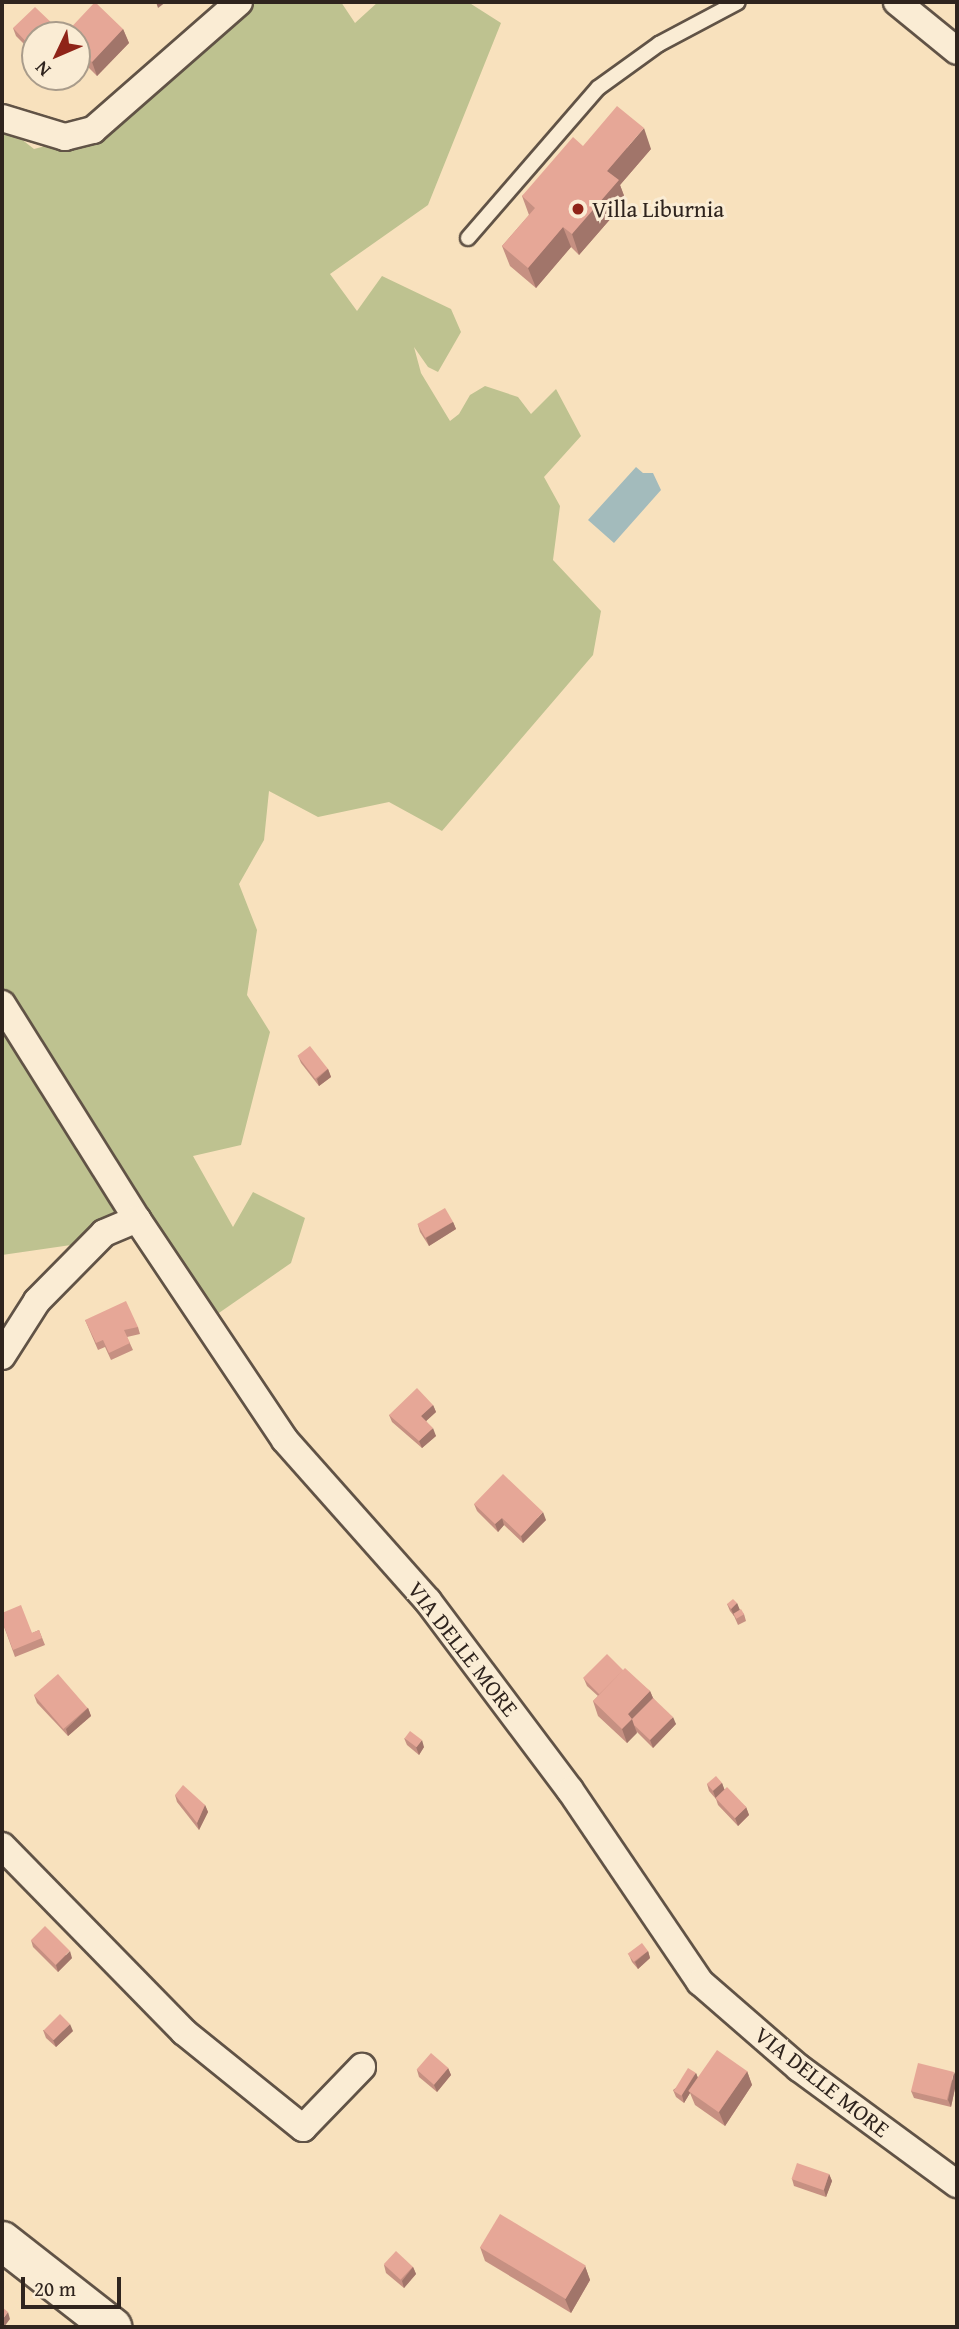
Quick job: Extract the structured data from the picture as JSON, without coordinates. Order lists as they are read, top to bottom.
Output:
{
  "streets": {
    "street": ["VIA DELLE MORE"]
  },
  "places": ["Villa Liburnia"],
  "scale_bar": "20 m",
  "north": "bottom left"
}
